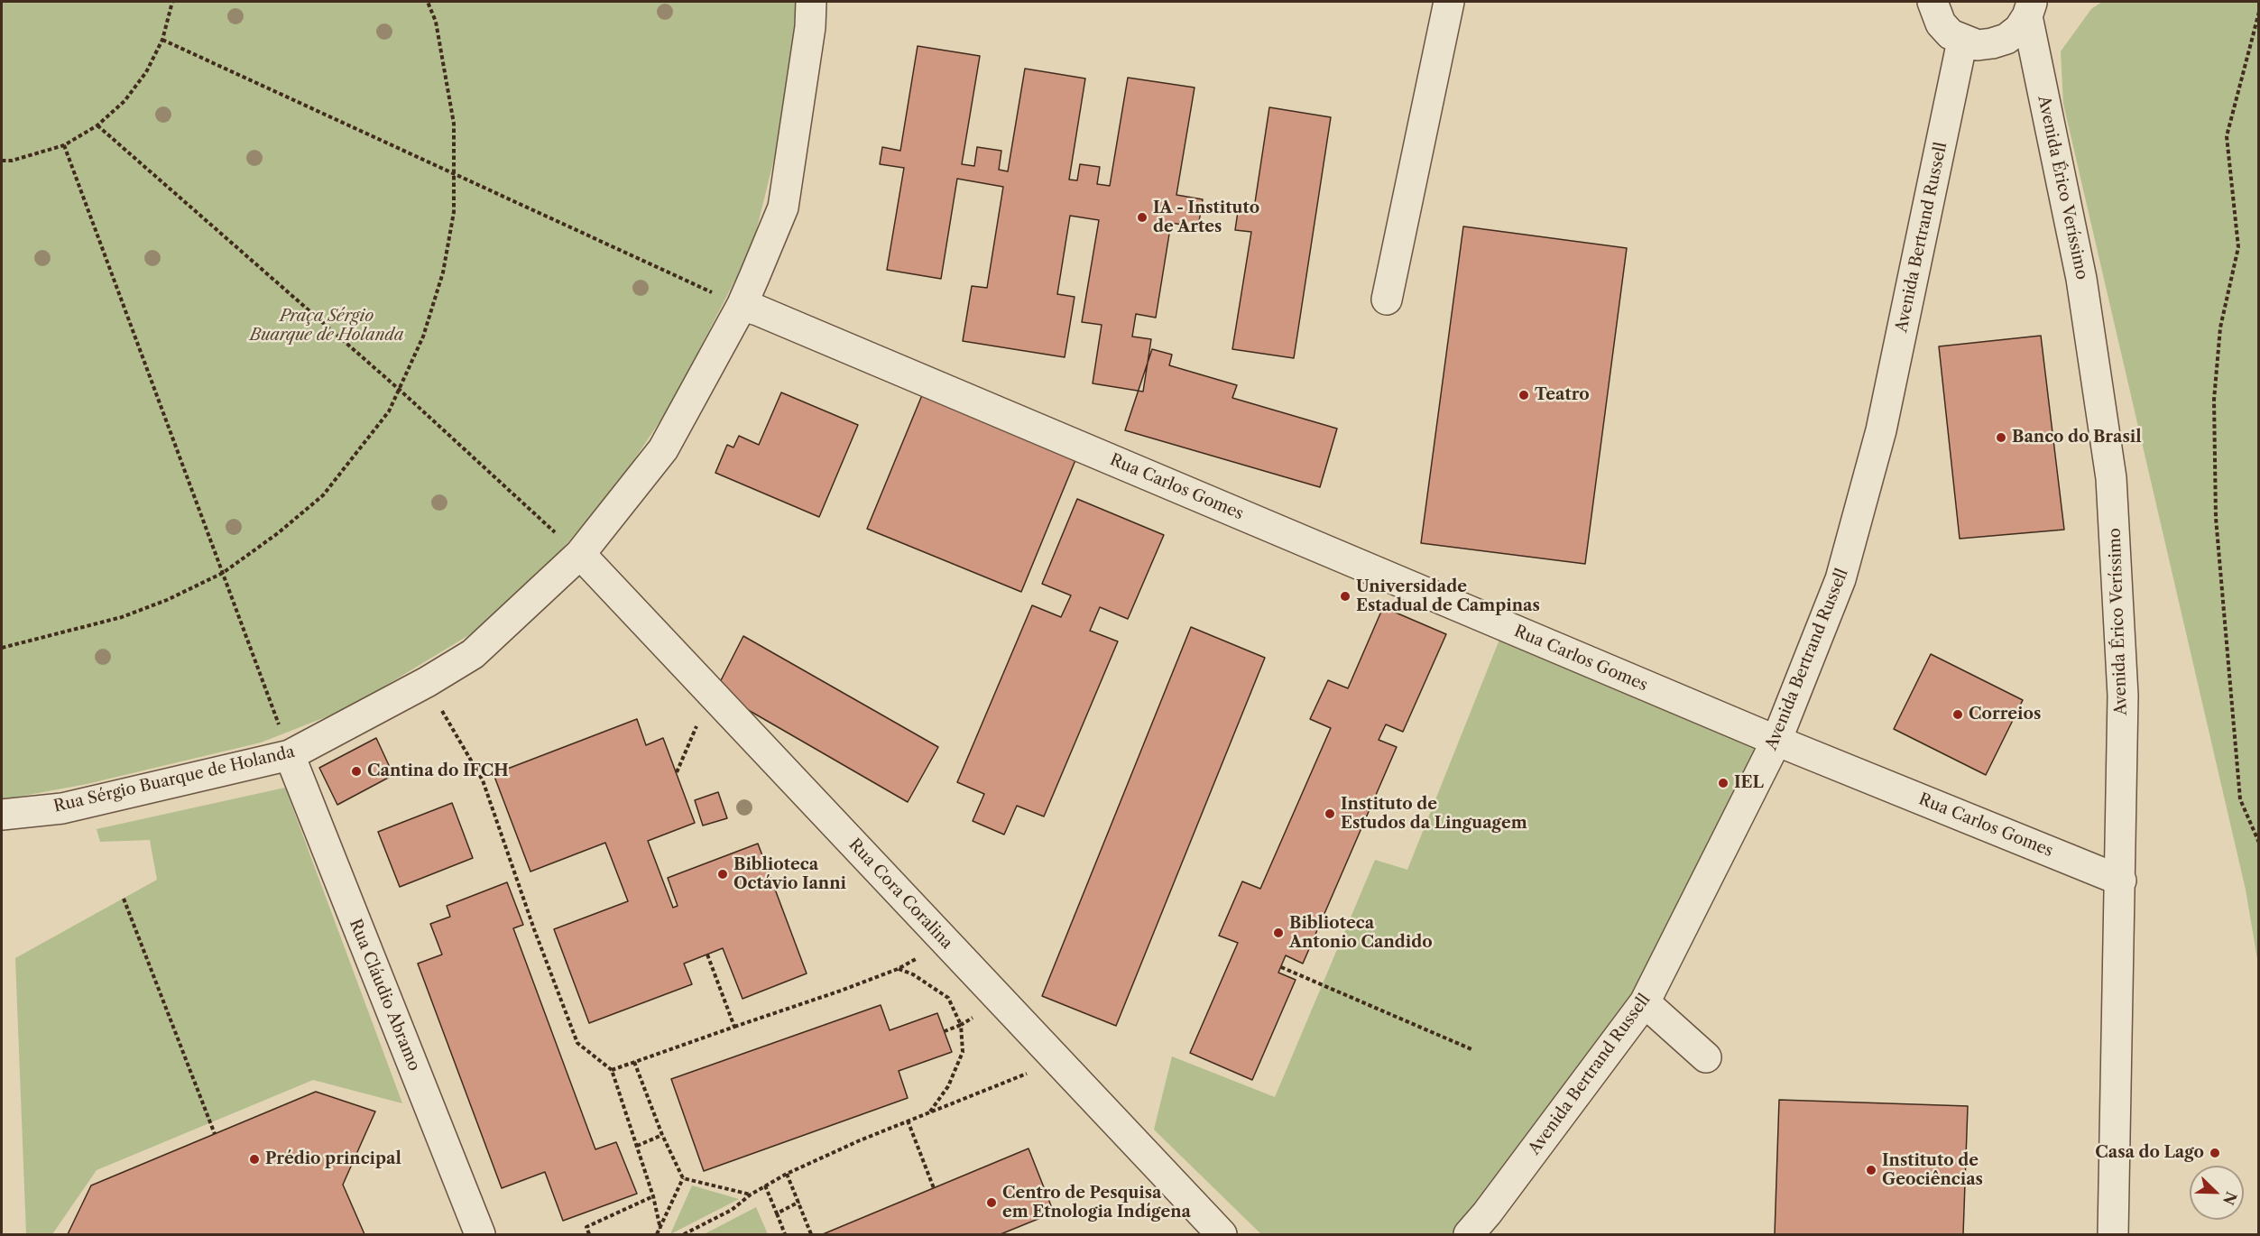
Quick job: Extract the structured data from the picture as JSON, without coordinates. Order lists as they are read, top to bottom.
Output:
{
  "streets": {
    "street": [
      "Avenida Érico Veríssimo",
      "Avenida Bertrand Russell",
      "Rua Carlos Gomes",
      "Rua Sérgio Buarque de Holanda",
      "Rua Cora Coralina",
      "Rua Cláudio Abramo"
    ]
  },
  "crossings": [
    ["Avenida Érico Veríssimo", "Rua Carlos Gomes"],
    ["Avenida Bertrand Russell", "Rua Carlos Gomes"],
    ["Rua Carlos Gomes", "Rua Sérgio Buarque de Holanda"],
    ["Rua Sérgio Buarque de Holanda", "Rua Cora Coralina"],
    ["Rua Sérgio Buarque de Holanda", "Rua Cláudio Abramo"]
  ],
  "parks": ["Praça Sérgio Buarque de Holanda"],
  "places": [
    "IA - Instituto de Artes",
    "Teatro",
    "Banco do Brasil",
    "Universidade Estadual de Campinas",
    "Correios",
    "Cantina do IFCH",
    "IEL",
    "Instituto de Estudos da Linguagem",
    "Biblioteca Octávio Ianni",
    "Biblioteca Antonio Candido",
    "Casa do Lago",
    "Prédio principal",
    "Instituto de Geociências",
    "Centro de Pesquisa em Etnologia Indígena"
  ],
  "north": "bottom right"
}
